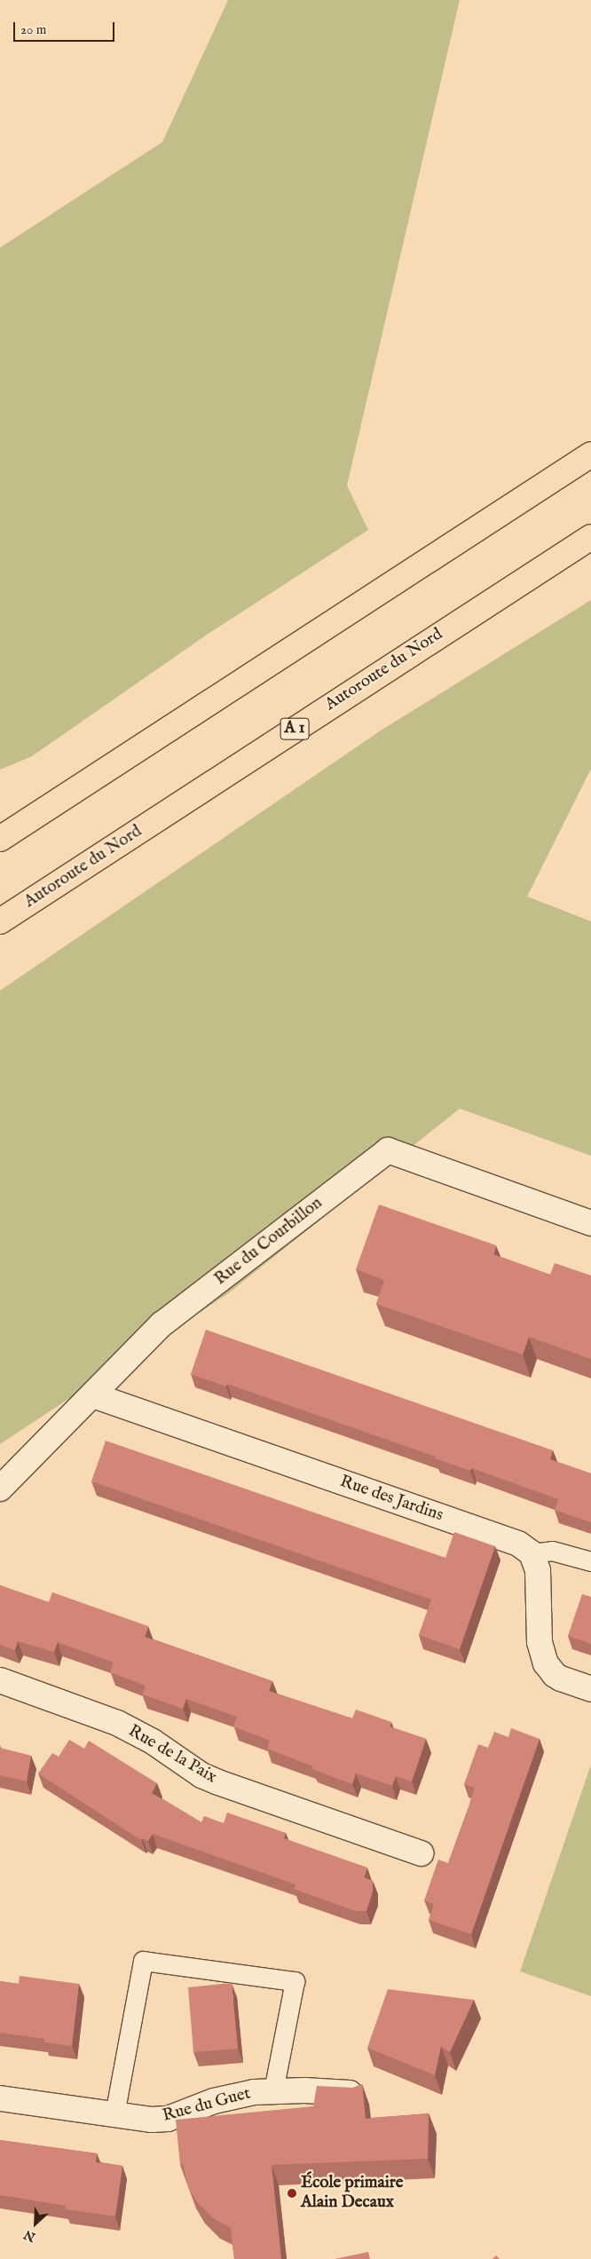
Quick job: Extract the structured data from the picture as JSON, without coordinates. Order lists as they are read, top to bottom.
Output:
{
  "streets": {
    "highway": ["Autoroute du Nord", "A 1"],
    "street": [
      "Rue du Courbillon",
      "Rue des Jardins",
      "Rue de la Paix",
      "Rue du Guet"
    ]
  },
  "crossings": [
    ["Rue du Courbillon", "Rue des Jardins"]
  ],
  "places": ["École primaire Alain Decaux"],
  "scale_bar": "20 m",
  "north": "bottom left"
}
